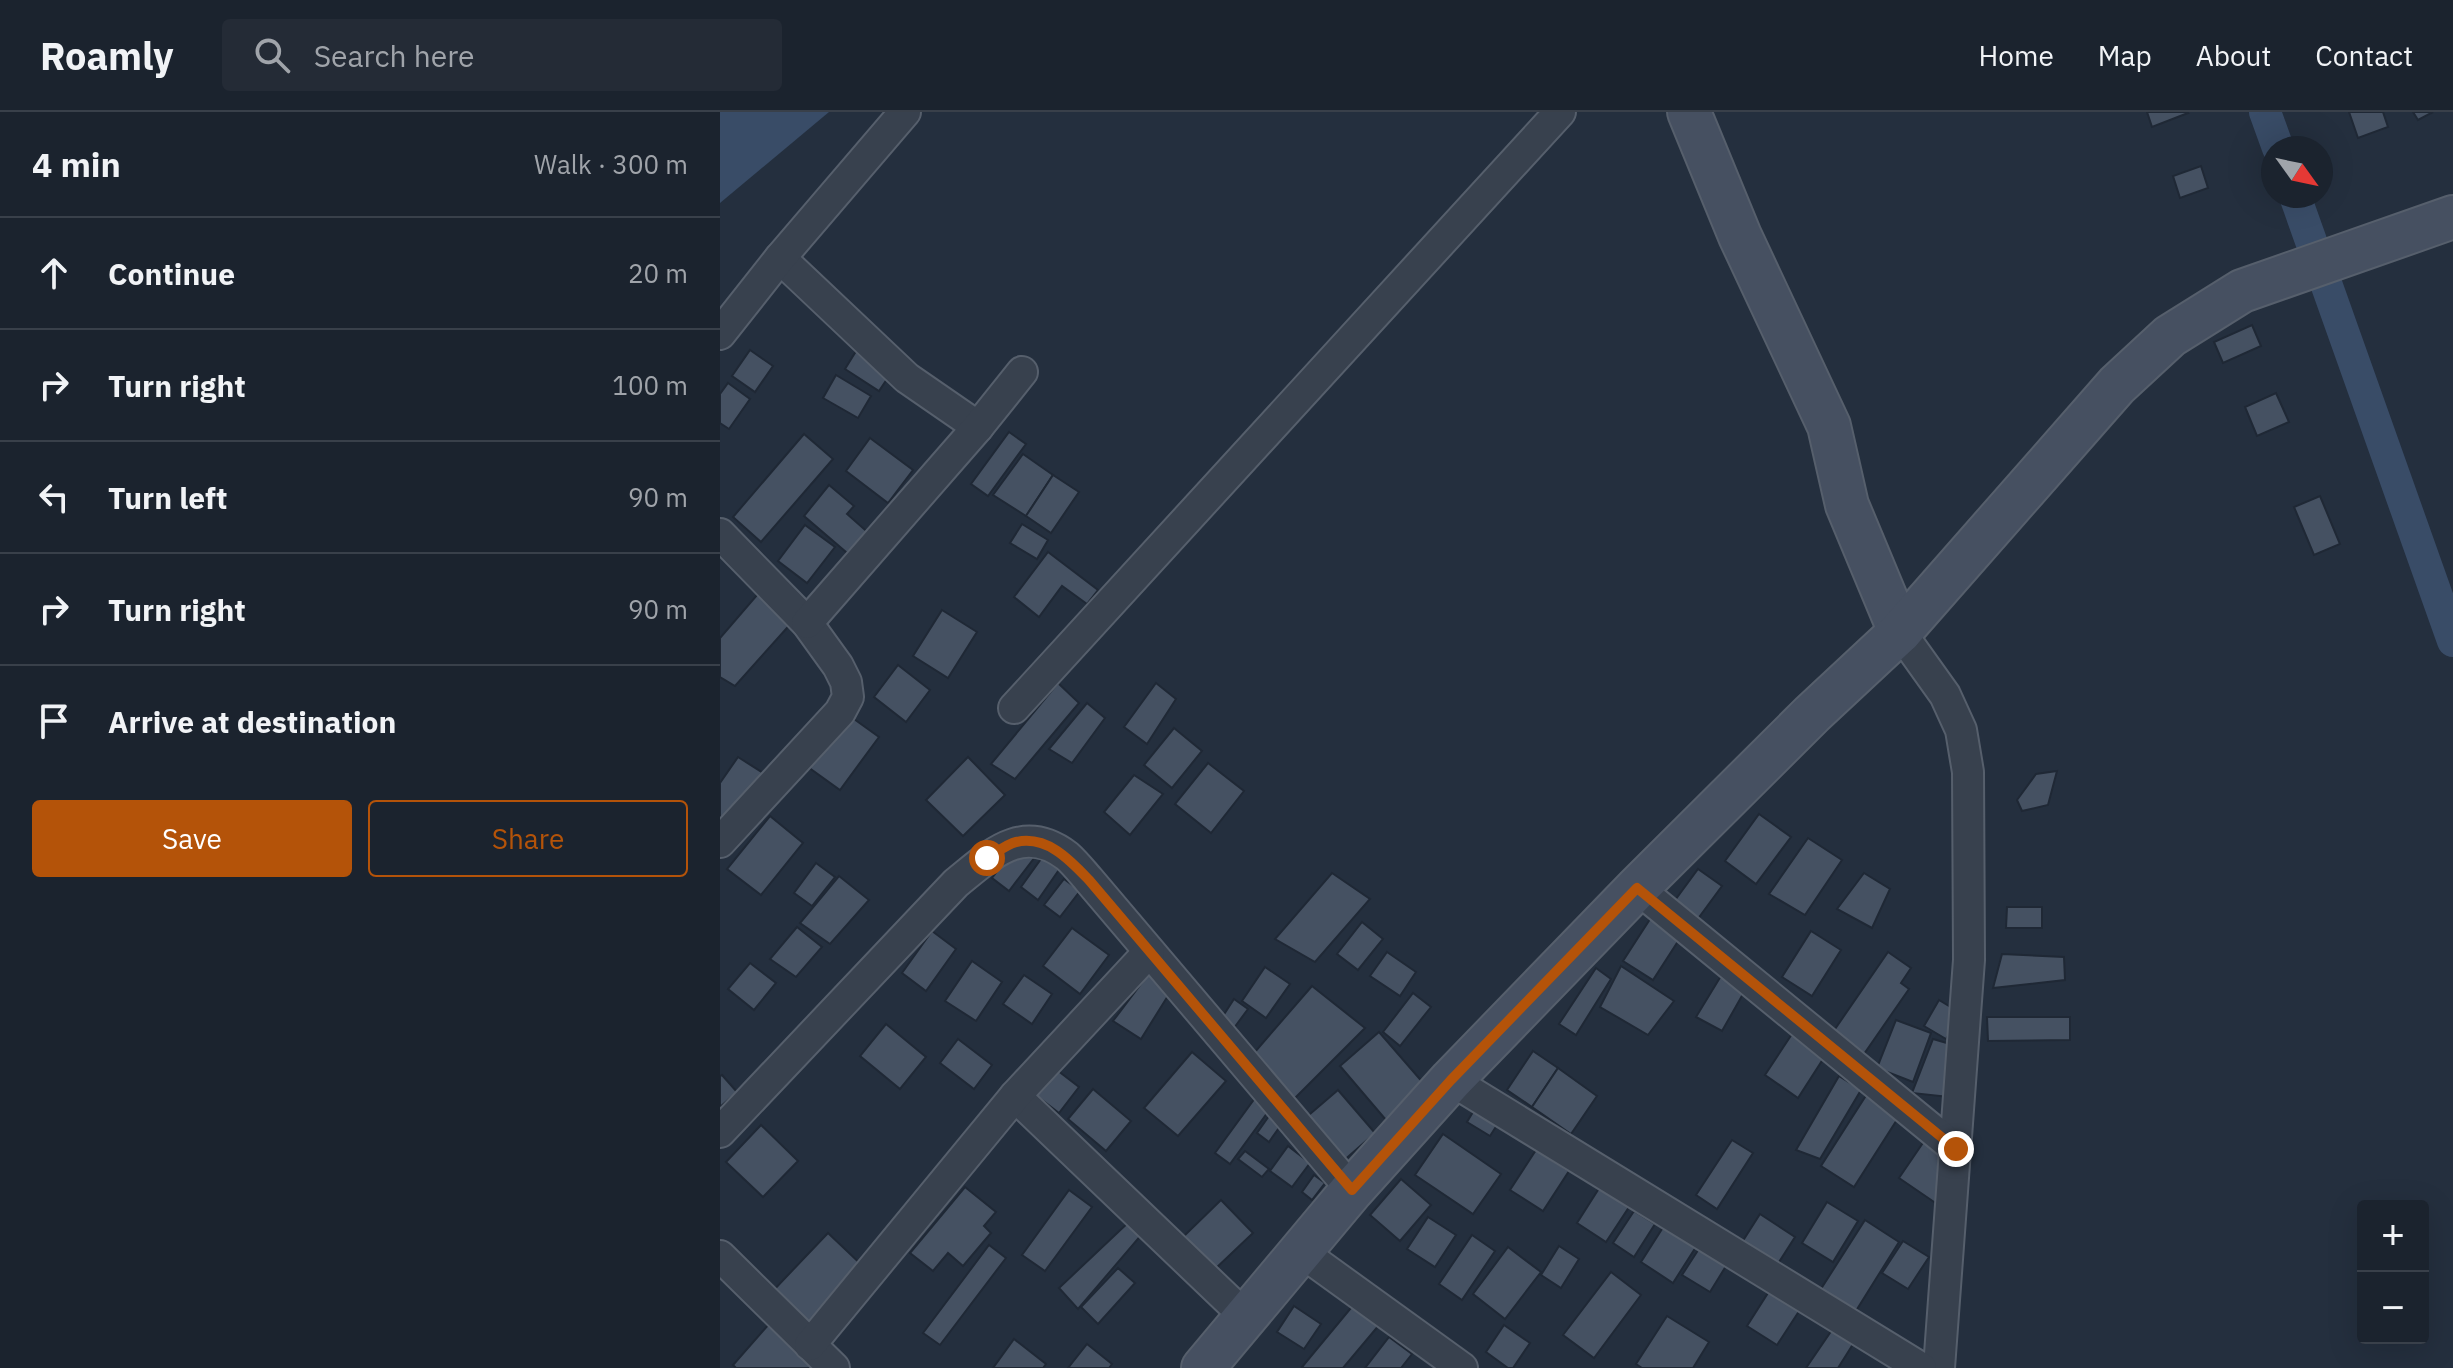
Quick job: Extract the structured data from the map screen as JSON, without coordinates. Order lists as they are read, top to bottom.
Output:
{
  "north": "bottom right",
  "page": {
    "header": "Roamly",
    "search": "Search here",
    "nav": [
      "Home",
      "Map",
      "About",
      "Contact"
    ],
    "heading": ["4 min", "Walk · 300 m"],
    "list": [
      ["Continue", "20 m"],
      ["Turn right", "100 m"],
      ["Turn left", "90 m"],
      ["Turn right", "90 m"],
      "Arrive at destination"
    ],
    "buttons": ["Save", "Share"],
    "map_buttons": ["+", "−"]
  }
}
